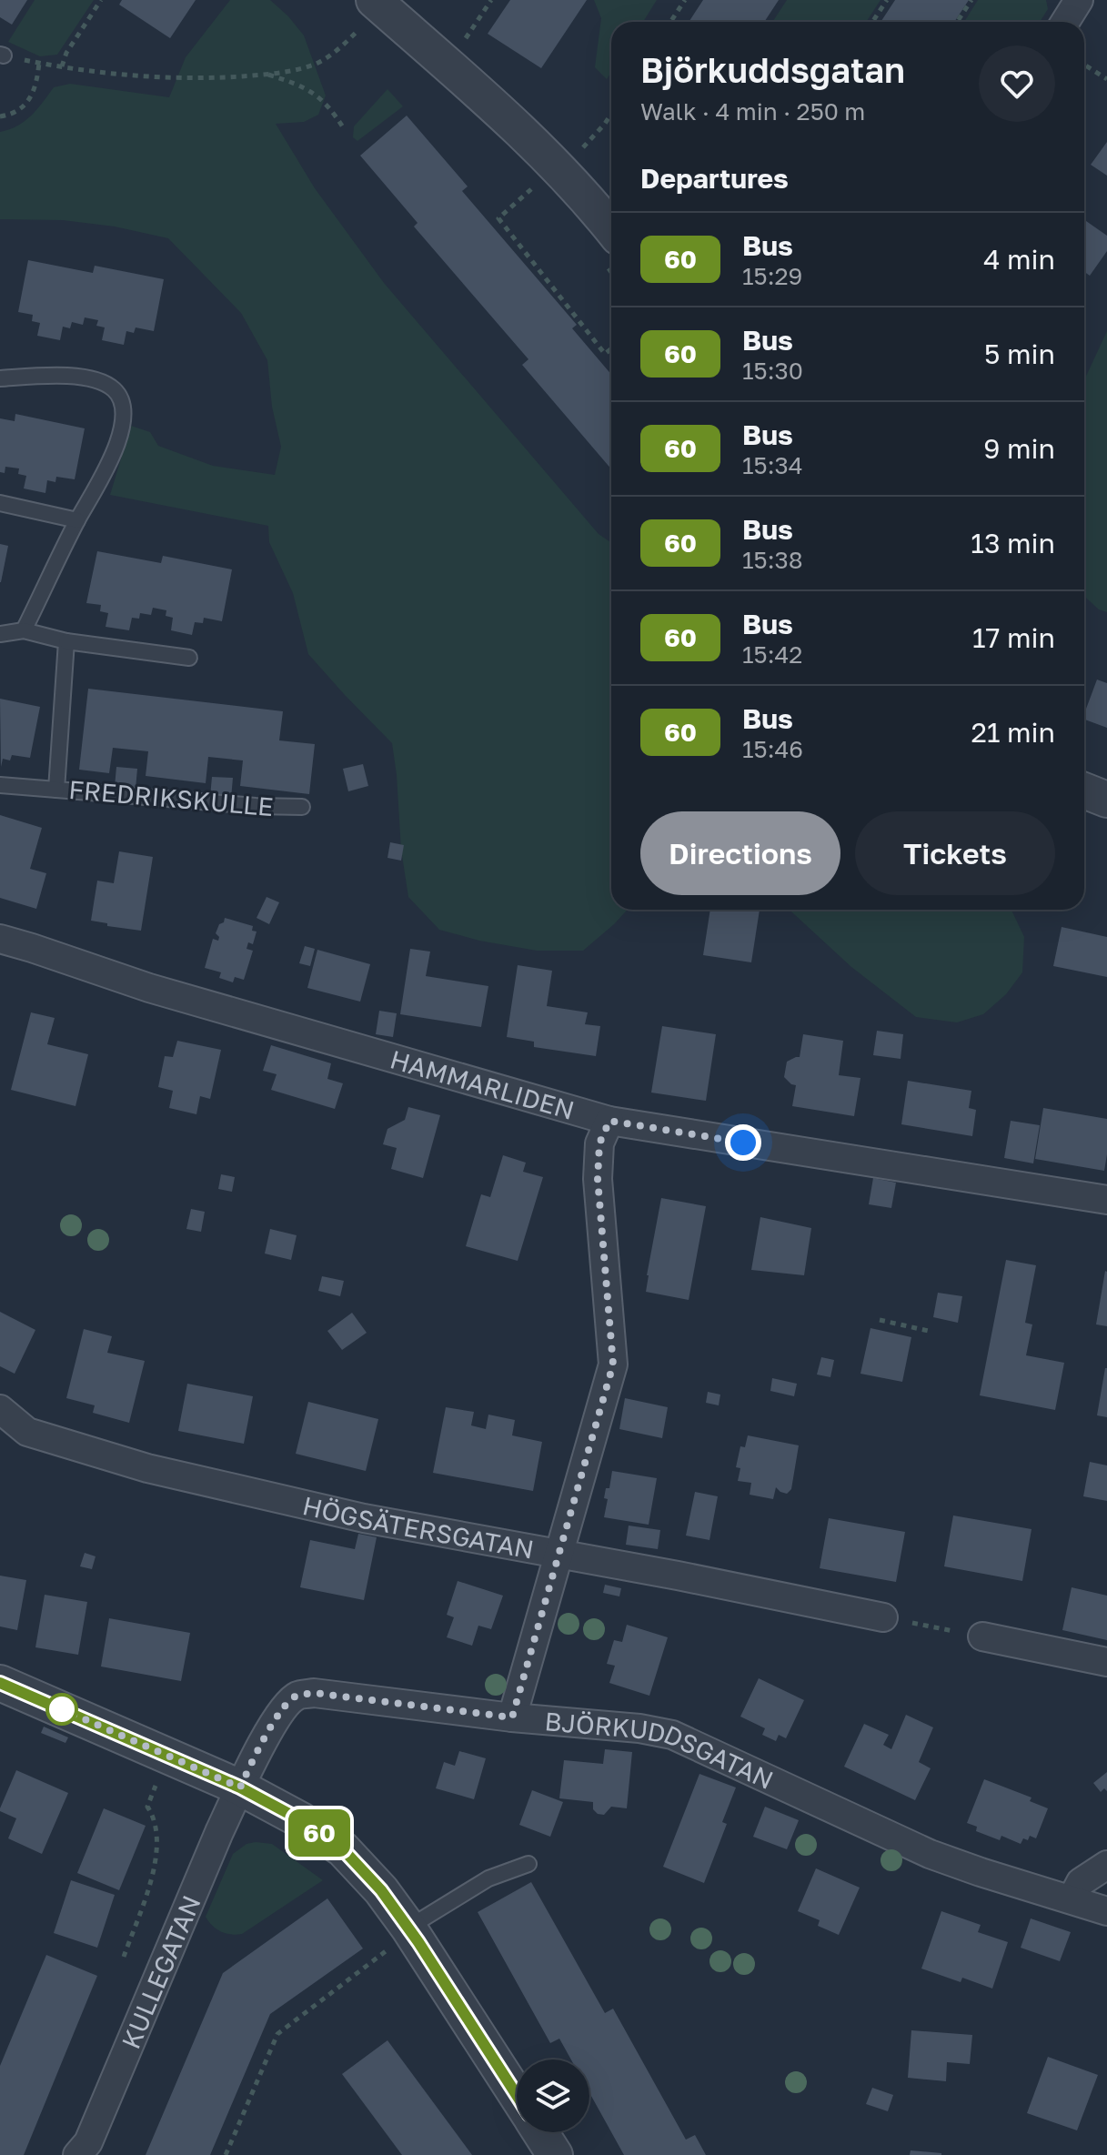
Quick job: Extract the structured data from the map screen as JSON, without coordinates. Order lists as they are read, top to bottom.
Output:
{
  "streets": {
    "street": [
      "HAMMARLIDEN",
      "HÖGSÄTERSGATAN",
      "BJÖRKUDDSGATAN",
      "KULLEGATAN"
    ],
    "lane": ["FREDRIKSKULLE"]
  },
  "crossings": [
    ["BJÖRKUDDSGATAN", "KULLEGATAN"]
  ],
  "lines": ["bus line 60"],
  "page": {
    "on_map": "60",
    "heading": [
      ["Björkuddsgatan", "Walk · 4 min · 250 m"],
      "Departures"
    ],
    "list": [
      {
        "mark": "60",
        "name": "Bus",
        "note": "15:29",
        "value": "4 min"
      },
      {
        "mark": "60",
        "name": "Bus",
        "note": "15:30",
        "value": "5 min"
      },
      {
        "mark": "60",
        "name": "Bus",
        "note": "15:34",
        "value": "9 min"
      },
      {
        "mark": "60",
        "name": "Bus",
        "note": "15:38",
        "value": "13 min"
      },
      {
        "mark": "60",
        "name": "Bus",
        "note": "15:42",
        "value": "17 min"
      },
      {
        "mark": "60",
        "name": "Bus",
        "note": "15:46",
        "value": "21 min"
      }
    ],
    "buttons": ["Directions", "Tickets"]
  }
}
